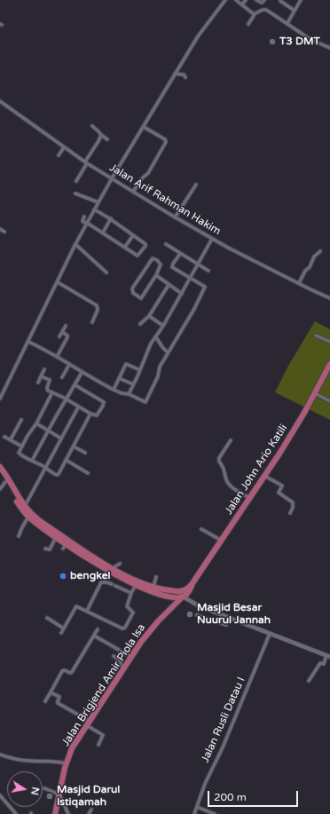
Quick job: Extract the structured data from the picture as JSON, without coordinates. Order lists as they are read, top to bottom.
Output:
{
  "streets": {
    "main road": ["Jalan John Ario Katili", "Jalan Brigjend Amir Piola Isa"],
    "street": ["Jalan Arif Rahman Hakim", "Jalan Rusli Datau I"]
  },
  "crossings": [
    ["Jalan John Ario Katili", "Jalan Brigjend Amir Piola Isa"]
  ],
  "places": [
    "T3 DMT",
    "bengkel",
    "Masjid Besar Nuurul Jannah",
    "Masjid Darul Istiqamah"
  ],
  "scale_bar": "200 m",
  "north": "right"
}
